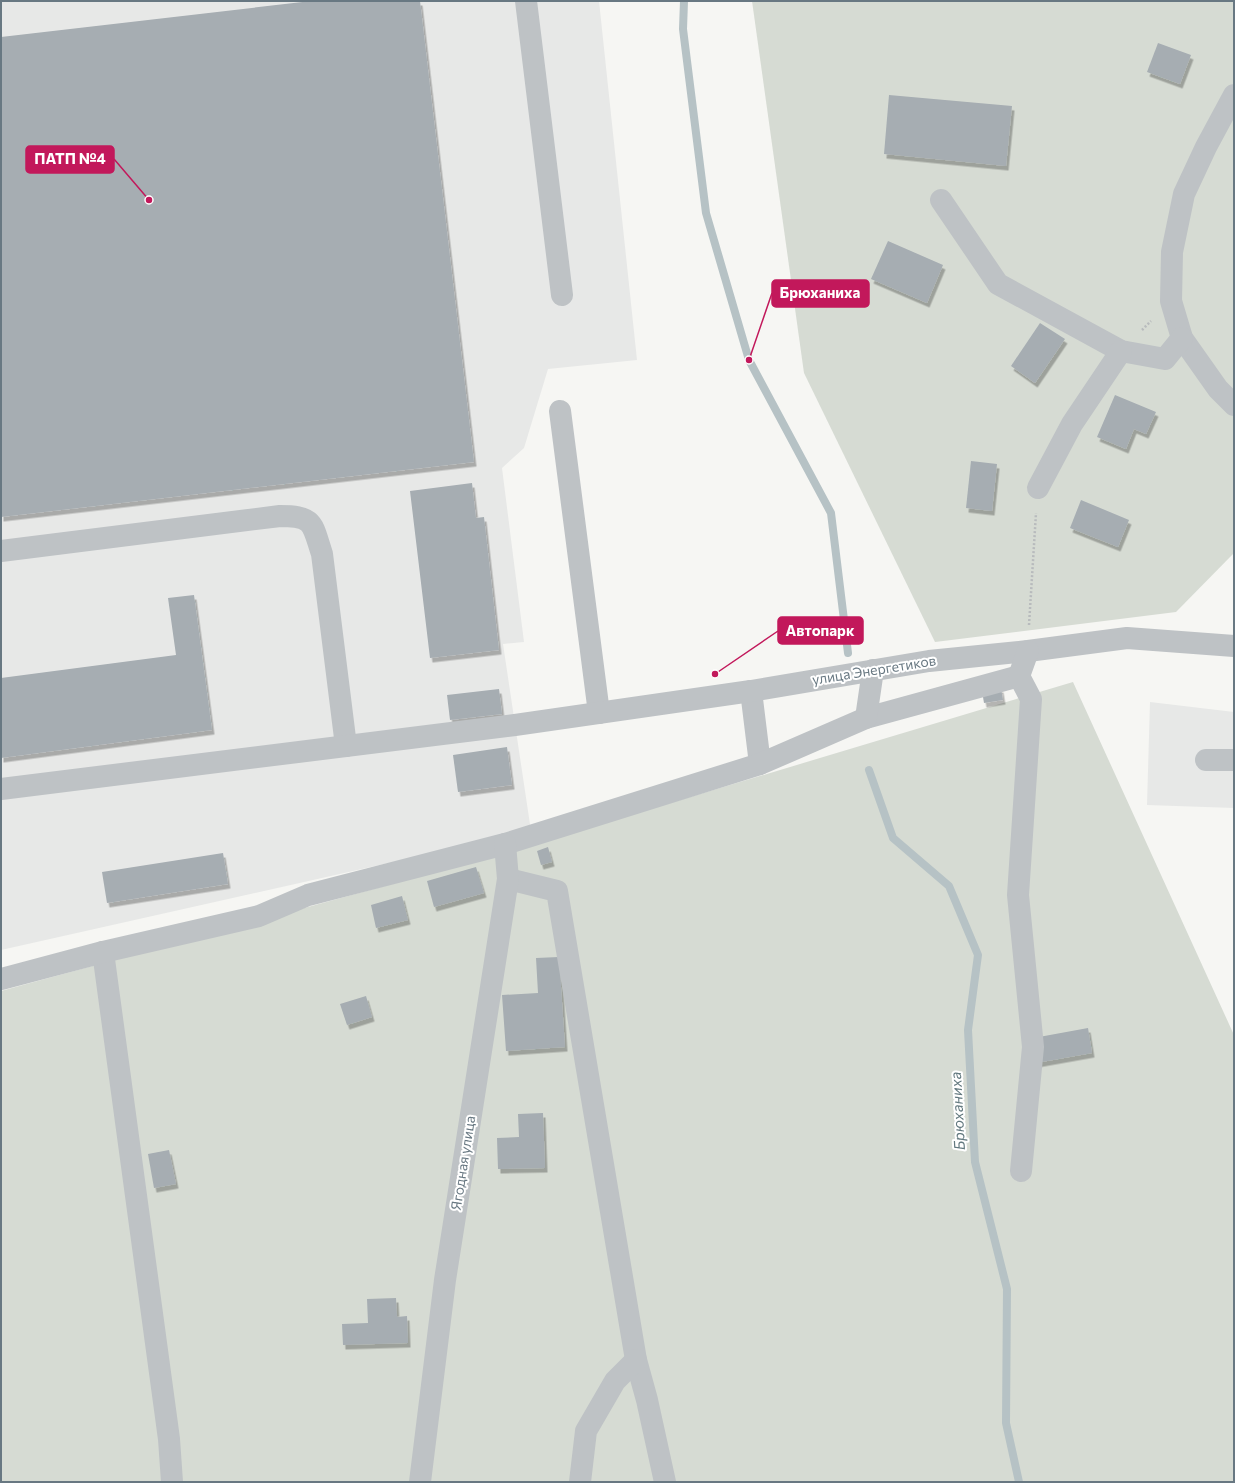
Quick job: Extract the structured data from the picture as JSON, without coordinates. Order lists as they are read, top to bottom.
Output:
{
  "streets": {
    "street": ["улица Энергетиков", "Ягодная улица"]
  },
  "water": ["Брюханиха"],
  "places": ["ПАТП №4", "Брюханиха", "Автопарк"]
}
